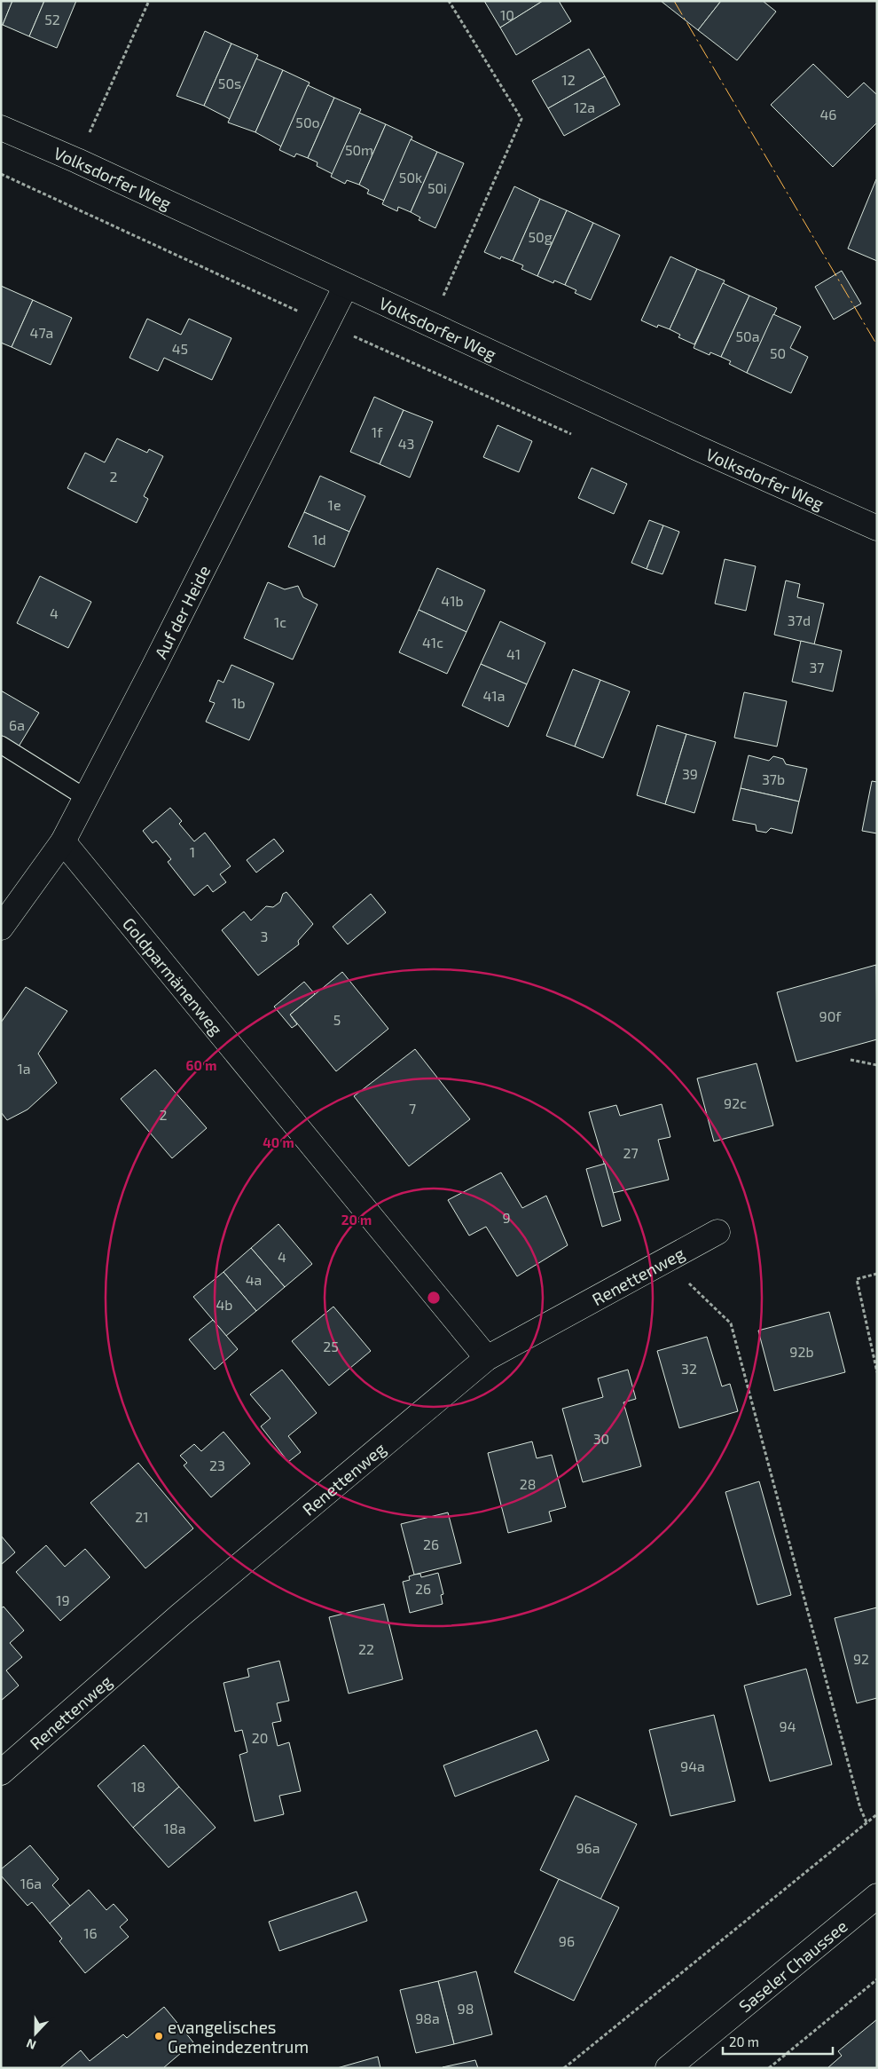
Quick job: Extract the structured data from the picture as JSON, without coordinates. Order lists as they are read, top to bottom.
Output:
{
  "streets": {
    "street": [
      "Volksdorfer Weg",
      "Auf der Heide",
      "Goldparmänenweg",
      "Renettenweg",
      "Saseler Chaussee"
    ]
  },
  "crossings": [
    ["Volksdorfer Weg", "Auf der Heide"],
    ["Auf der Heide", "Goldparmänenweg"],
    ["Goldparmänenweg", "Renettenweg"]
  ],
  "places": ["evangelisches Gemeindezentrum"],
  "house_numbers": [
    "10",
    "52",
    "12",
    "50s",
    "12a",
    "46",
    "50o",
    "50m",
    "50k",
    "50i",
    "50g",
    "47a",
    "50a",
    "45",
    "50",
    "1f",
    "43",
    "2",
    "1e",
    "1d",
    "41b",
    "4",
    "37d",
    "1c",
    "41c",
    "41",
    "37",
    "41a",
    "1b",
    "6a",
    "39",
    "37b",
    "1",
    "3",
    "90f",
    "5",
    "1a",
    "92c",
    "7",
    "2",
    "27",
    "9",
    "4",
    "4a",
    "4b",
    "25",
    "92b",
    "32",
    "30",
    "23",
    "28",
    "21",
    "26",
    "26",
    "19",
    "22",
    "92",
    "94",
    "20",
    "94a",
    "18",
    "18a",
    "96a",
    "16a",
    "16",
    "96",
    "98",
    "98a"
  ],
  "scale_bar": "20 m",
  "north": "bottom",
  "rings": ["60 m", "40 m", "20 m"]
}
